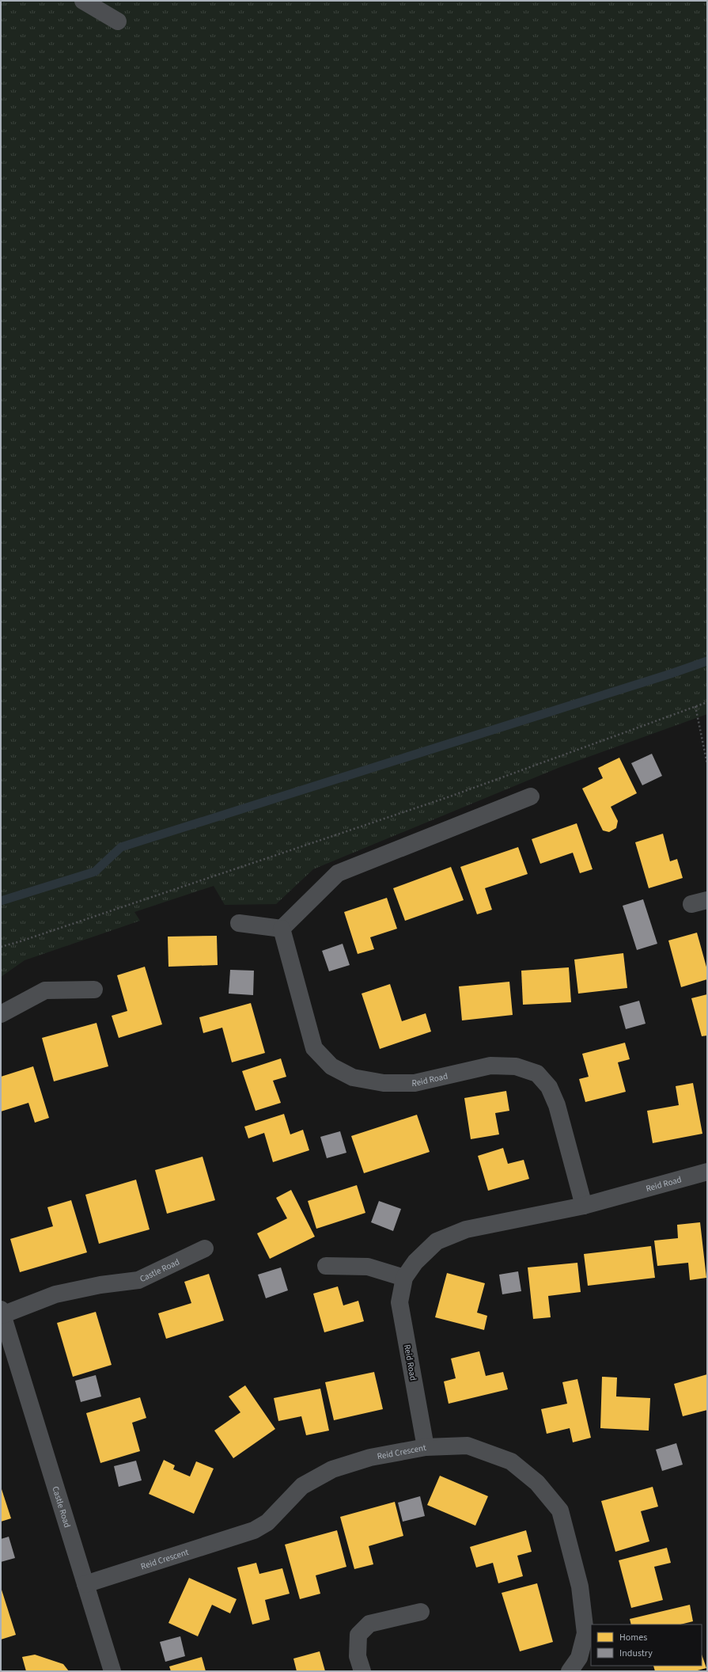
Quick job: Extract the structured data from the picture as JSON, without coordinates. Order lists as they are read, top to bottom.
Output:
{
  "streets": {
    "street": ["Reid Road", "Castle Road", "Reid Crescent"]
  },
  "crossings": [
    ["Reid Road", "Reid Crescent"],
    ["Castle Road", "Reid Crescent"]
  ],
  "legend": ["Homes", "Industry"]
}
